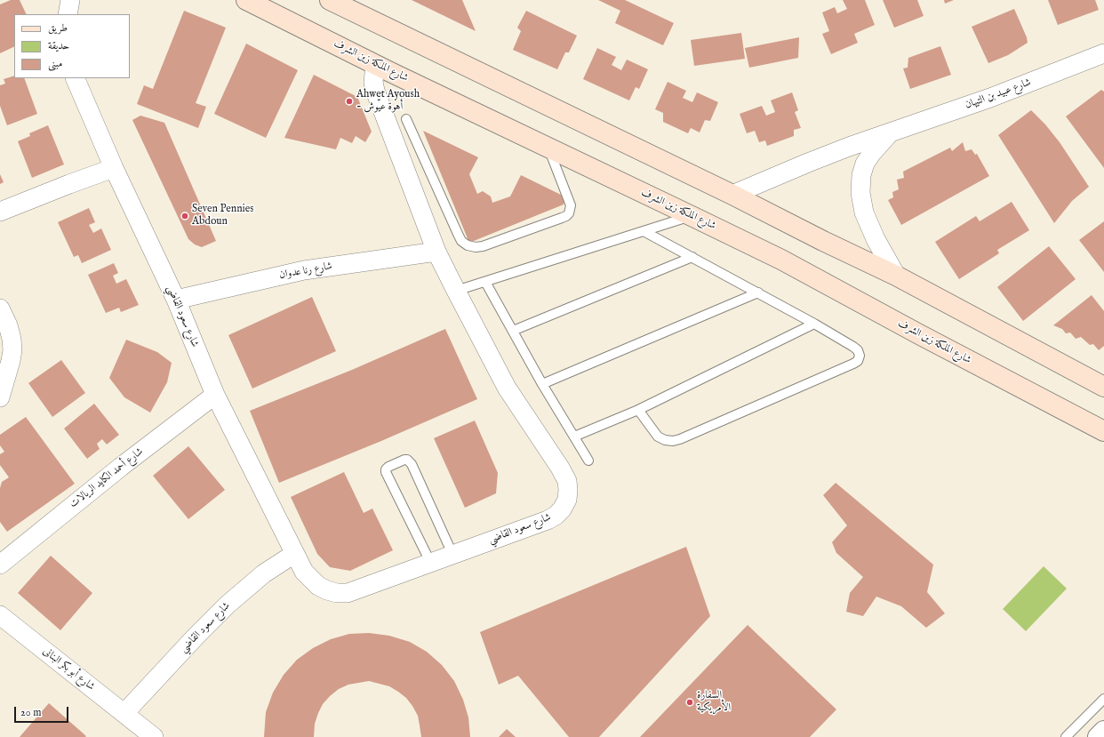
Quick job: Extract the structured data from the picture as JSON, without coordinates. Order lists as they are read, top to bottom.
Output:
{
  "streets": {
    "main road": ["شارع الملكة زين الشرف"],
    "street": [
      "شارع عبيد بن التيهان",
      "شارع رنا عدوان",
      "شارع سعود القاضي",
      "شارع أحمد الكايد الريالات",
      "شارع أبو بكر البنانى"
    ]
  },
  "crossings": [
    ["شارع الملكة زين الشرف", "شارع سعود القاضي"],
    ["شارع رنا عدوان", "شارع سعود القاضي"],
    ["شارع سعود القاضي", "شارع أحمد الكايد الريالات"],
    ["شارع سعود القاضي", "شارع أبو بكر البنانى"]
  ],
  "places": ["Ahwet Ayoush - أهوة عيّوش", "Seven Pennies Abdoun", "السفارة الأمريكية"],
  "legend": ["طريق", "حديقة", "مبنى"],
  "scale_bar": "20 m"
}
